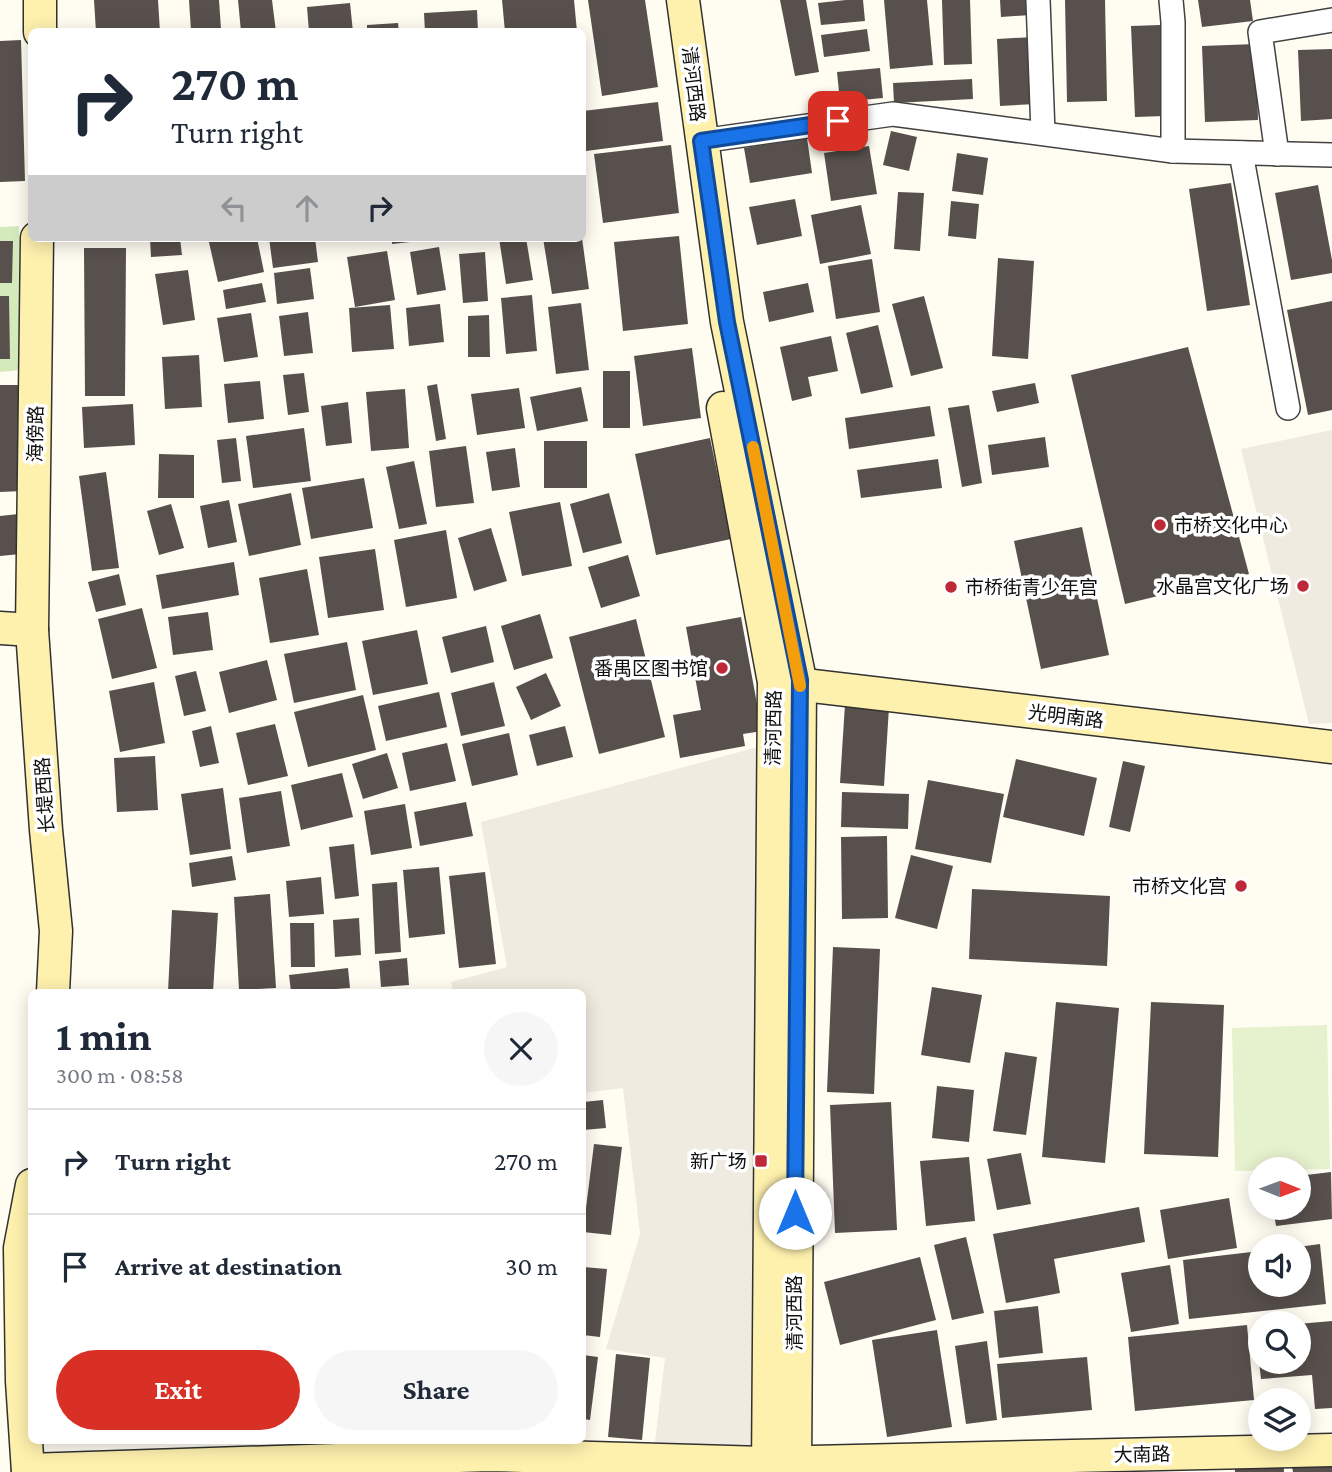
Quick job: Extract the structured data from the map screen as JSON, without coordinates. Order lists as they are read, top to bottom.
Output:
{
  "streets": {
    "street": [
      "清河西路",
      "海傍路",
      "光明南路",
      "长堤西路",
      "大南路"
    ]
  },
  "crossings": [
    ["清河西路", "光明南路"],
    ["清河西路", "大南路"],
    ["海傍路", "长堤西路"]
  ],
  "places": {
    "other": [
      "市桥文化中心",
      "水晶宫文化广场",
      "市桥街青少年宫",
      "番禺区图书馆",
      "市桥文化宫"
    ],
    "transit": ["新广场"]
  },
  "north": "right",
  "page": {
    "turn": ["270 m", "Turn right"],
    "heading": ["1 min", "300 m · 08:58"],
    "list": [
      {
        "name": "Turn right",
        "value": "270 m"
      },
      {
        "name": "Arrive at destination",
        "value": "30 m"
      }
    ],
    "buttons": ["Exit", "Share"]
  }
}
